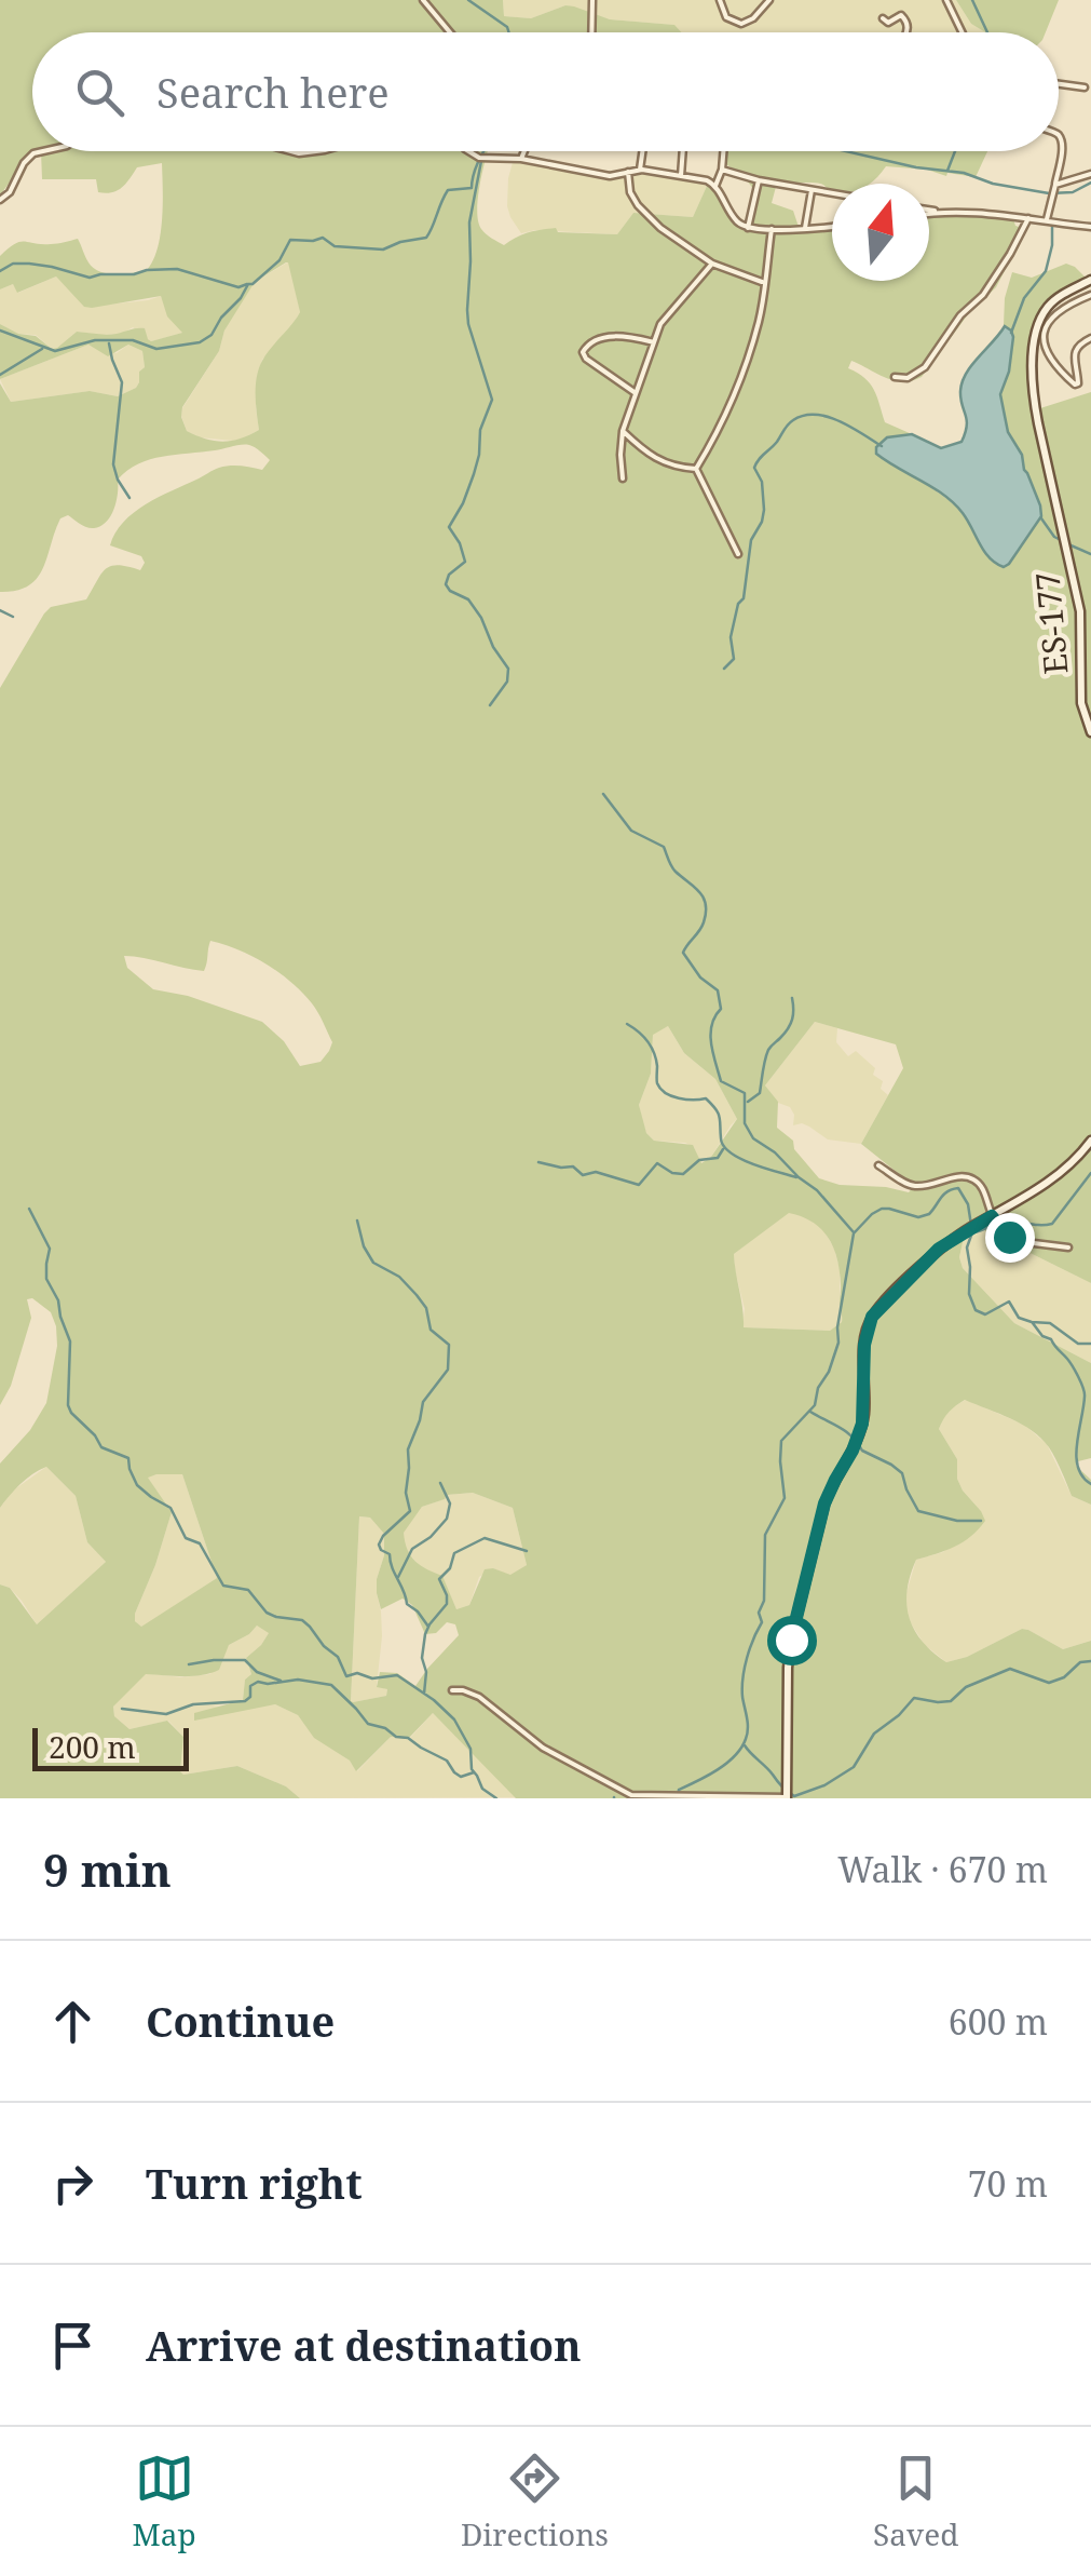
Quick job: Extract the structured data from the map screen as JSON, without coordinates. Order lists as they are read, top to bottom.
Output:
{
  "streets": {
    "main road": ["ES-177"]
  },
  "scale_bar": "200 m",
  "north": "top",
  "page": {
    "search": "Search here",
    "scale": "200 m",
    "heading": ["9 min", "Walk · 670 m"],
    "list": [
      ["Continue", "600 m"],
      ["Turn right", "70 m"],
      "Arrive at destination"
    ],
    "nav": ["Map", "Directions", "Saved"]
  }
}
